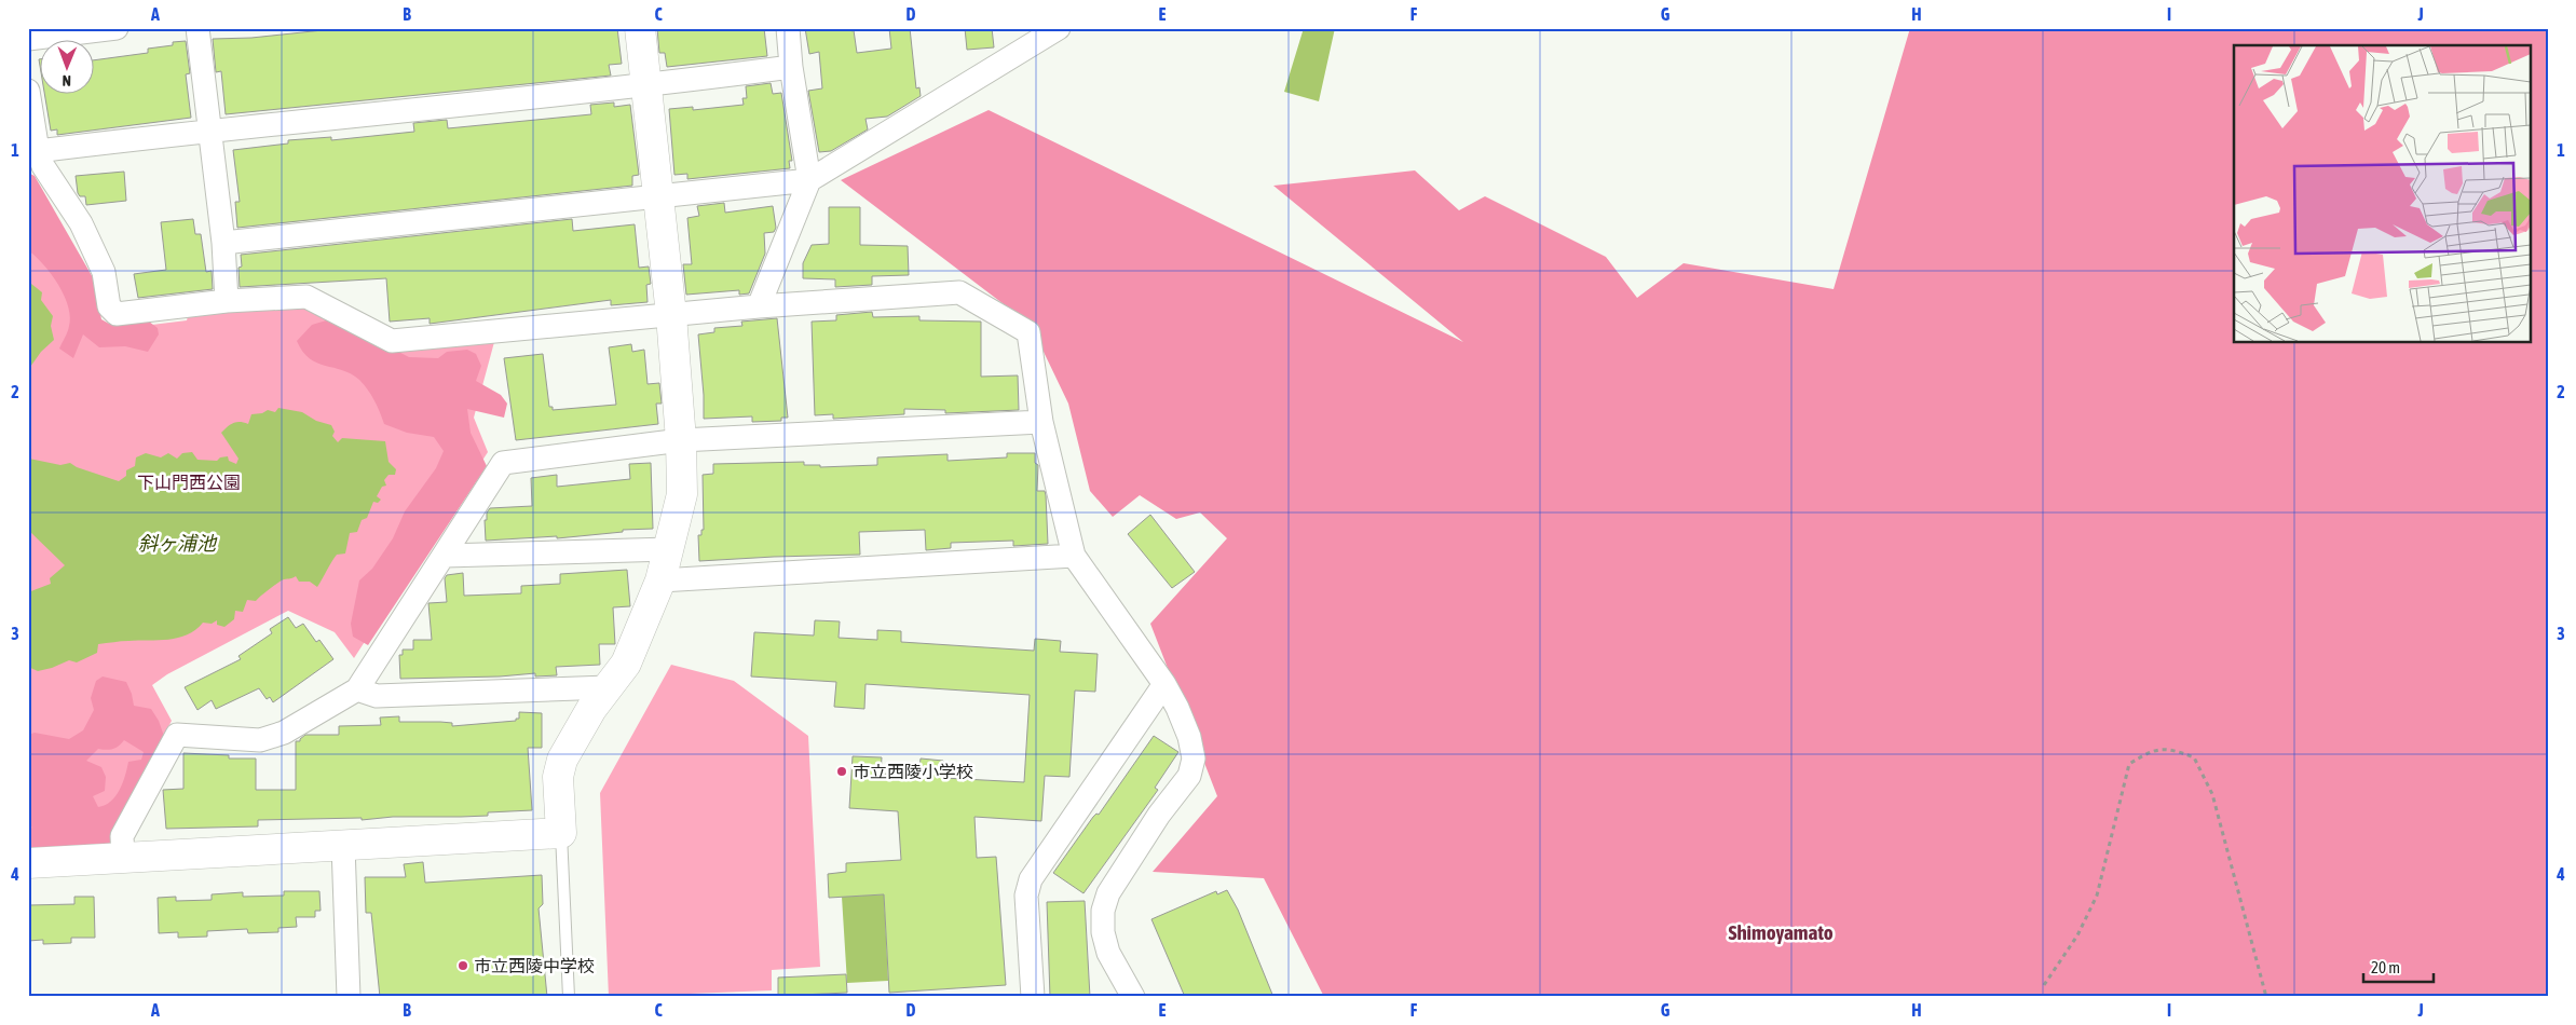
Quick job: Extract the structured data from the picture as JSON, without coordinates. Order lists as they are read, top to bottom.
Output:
{
  "districts": ["Shimoyamato"],
  "water": ["斜ヶ浦池"],
  "parks": ["下山門西公園"],
  "places": ["市立西陵小学校", "市立西陵中学校"],
  "scale_bar": "20 m",
  "north": "bottom",
  "grid": {
    "columns": [
      "A",
      "B",
      "C",
      "D",
      "E",
      "F",
      "G",
      "H",
      "I",
      "J"
    ],
    "rows": [
      "1",
      "2",
      "3",
      "4"
    ]
  }
}
